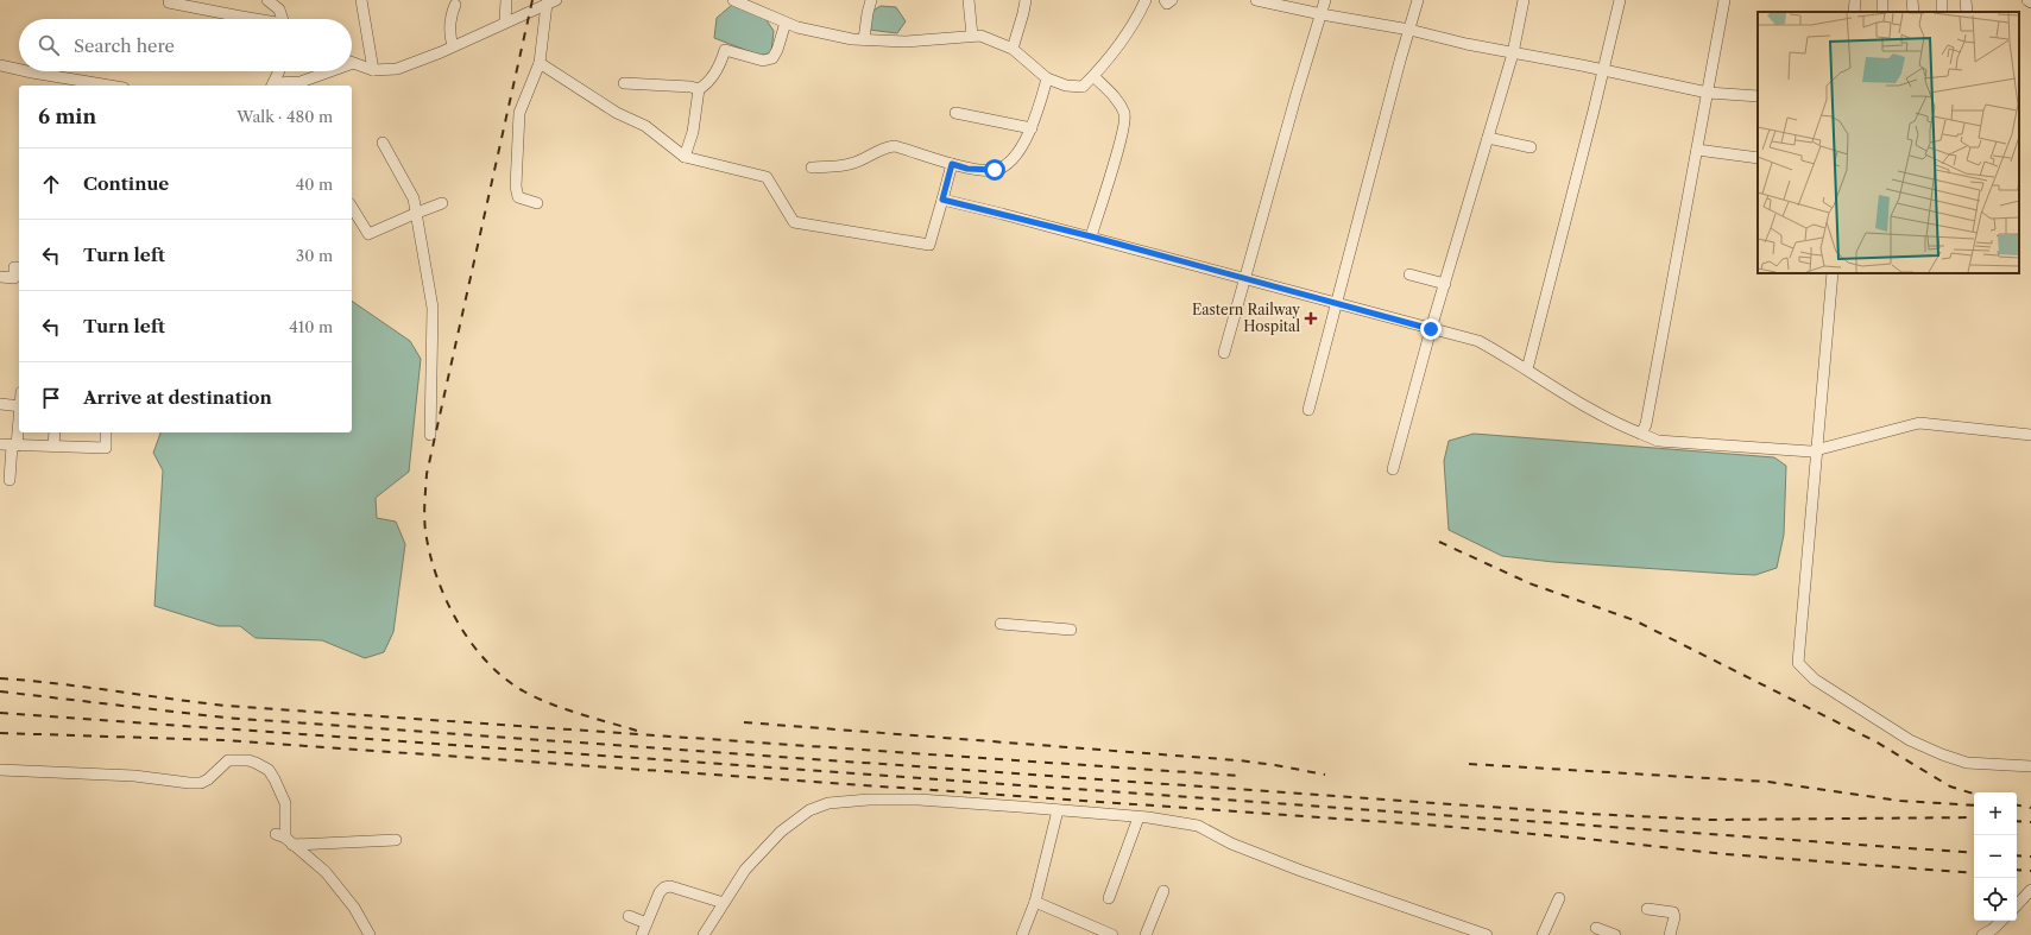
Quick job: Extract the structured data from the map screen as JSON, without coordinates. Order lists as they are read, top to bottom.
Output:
{
  "places": {
    "health": ["Eastern Railway Hospital"]
  },
  "page": {
    "search": "Search here",
    "heading": ["6 min", "Walk · 480 m"],
    "list": [
      ["Continue", "40 m"],
      ["Turn left", "30 m"],
      ["Turn left", "410 m"],
      "Arrive at destination"
    ],
    "map_buttons": ["+", "−"]
  }
}
